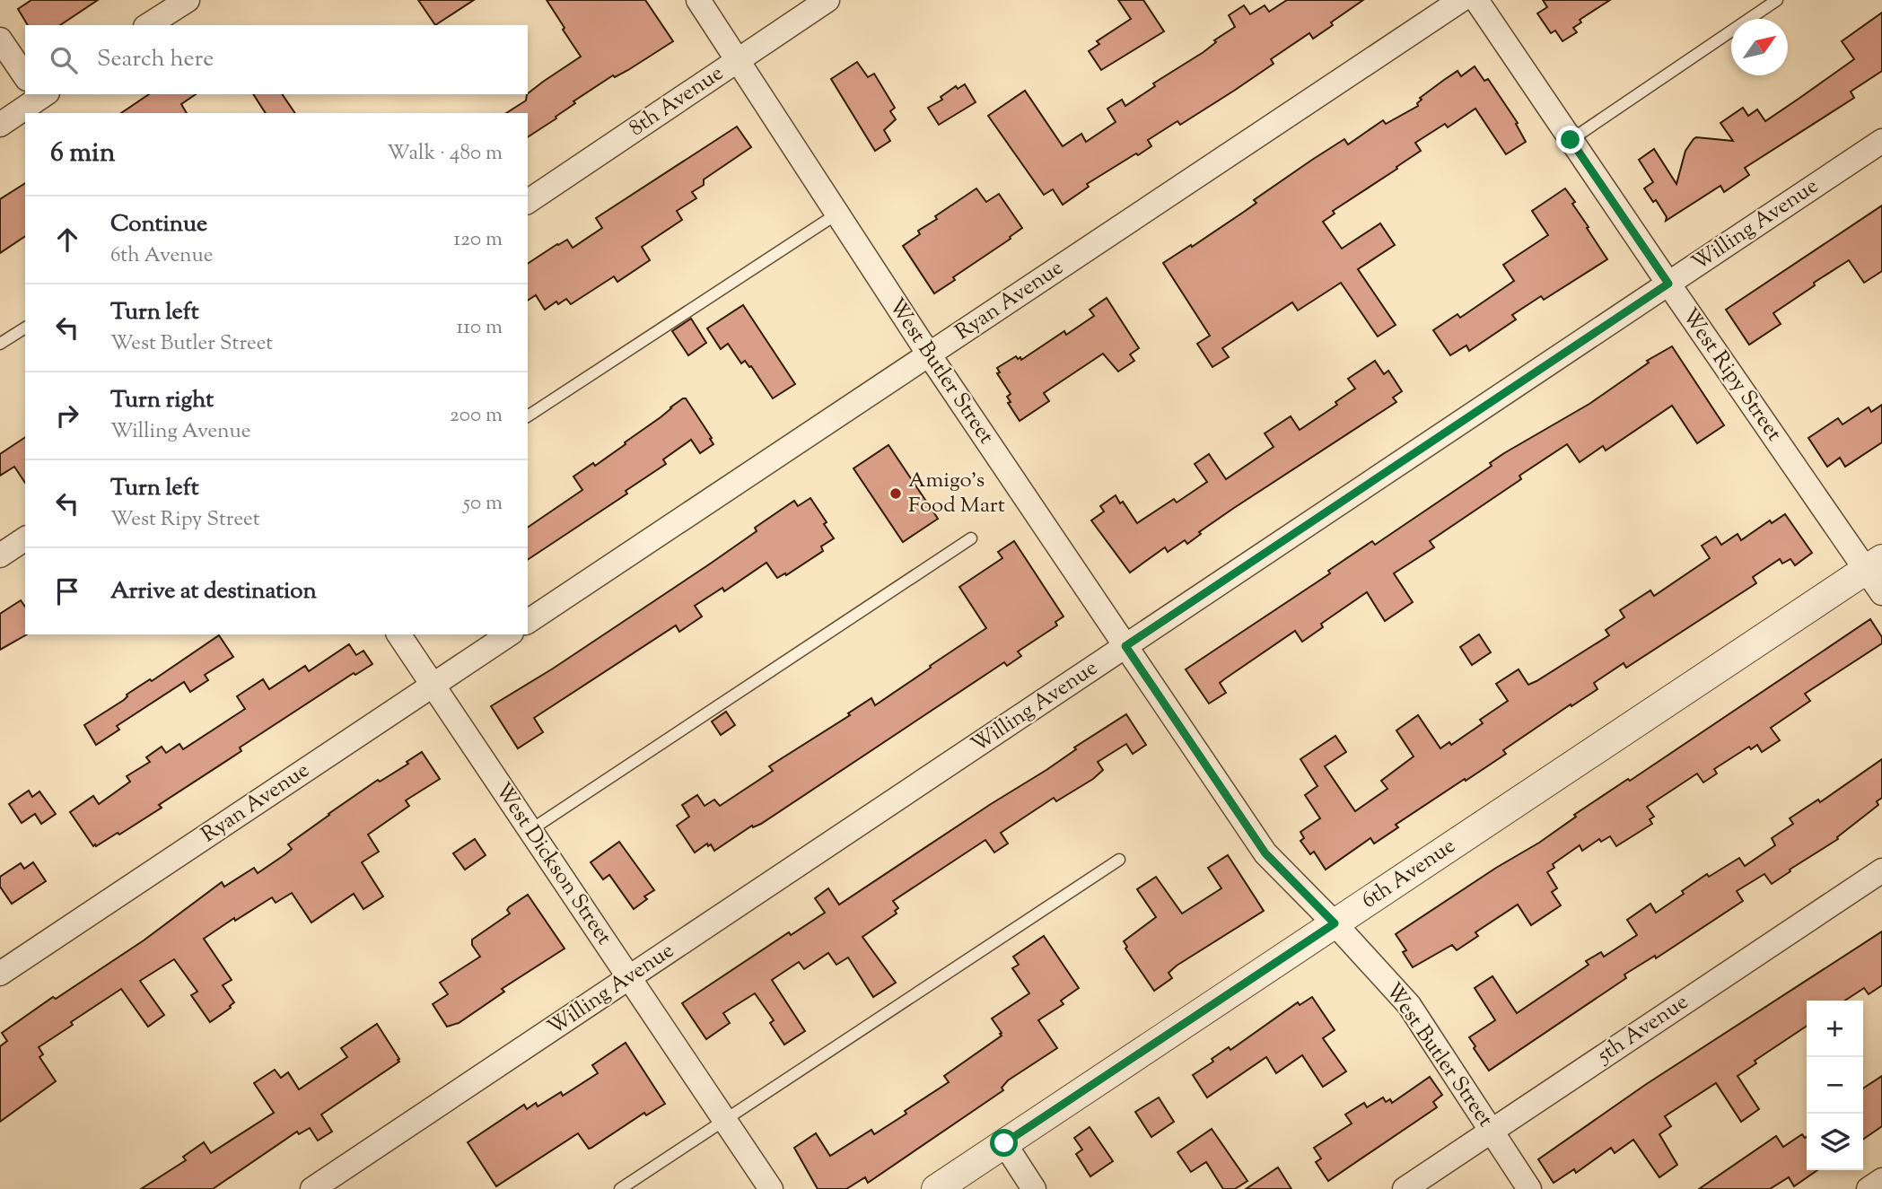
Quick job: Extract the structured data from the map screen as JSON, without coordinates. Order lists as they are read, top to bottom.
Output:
{
  "streets": {
    "street": [
      "8th Avenue",
      "Willing Avenue",
      "Ryan Avenue",
      "West Butler Street",
      "West Ripy Street",
      "West Dickson Street",
      "6th Avenue",
      "5th Avenue"
    ]
  },
  "crossings": [
    ["8th Avenue", "West Butler Street"],
    ["Willing Avenue", "West Butler Street"],
    ["Willing Avenue", "West Ripy Street"],
    ["Willing Avenue", "West Dickson Street"],
    ["Ryan Avenue", "West Butler Street"],
    ["Ryan Avenue", "West Dickson Street"],
    ["West Butler Street", "6th Avenue"],
    ["West Butler Street", "5th Avenue"],
    ["West Ripy Street", "6th Avenue"]
  ],
  "places": ["Amigo's Food Mart"],
  "north": "top right",
  "page": {
    "search": "Search here",
    "heading": ["6 min", "Walk · 480 m"],
    "list": [
      ["Continue", "6th Avenue", "120 m"],
      ["Turn left", "West Butler Street", "110 m"],
      ["Turn right", "Willing Avenue", "200 m"],
      ["Turn left", "West Ripy Street", "50 m"],
      "Arrive at destination"
    ],
    "map_buttons": ["+", "−"]
  }
}
